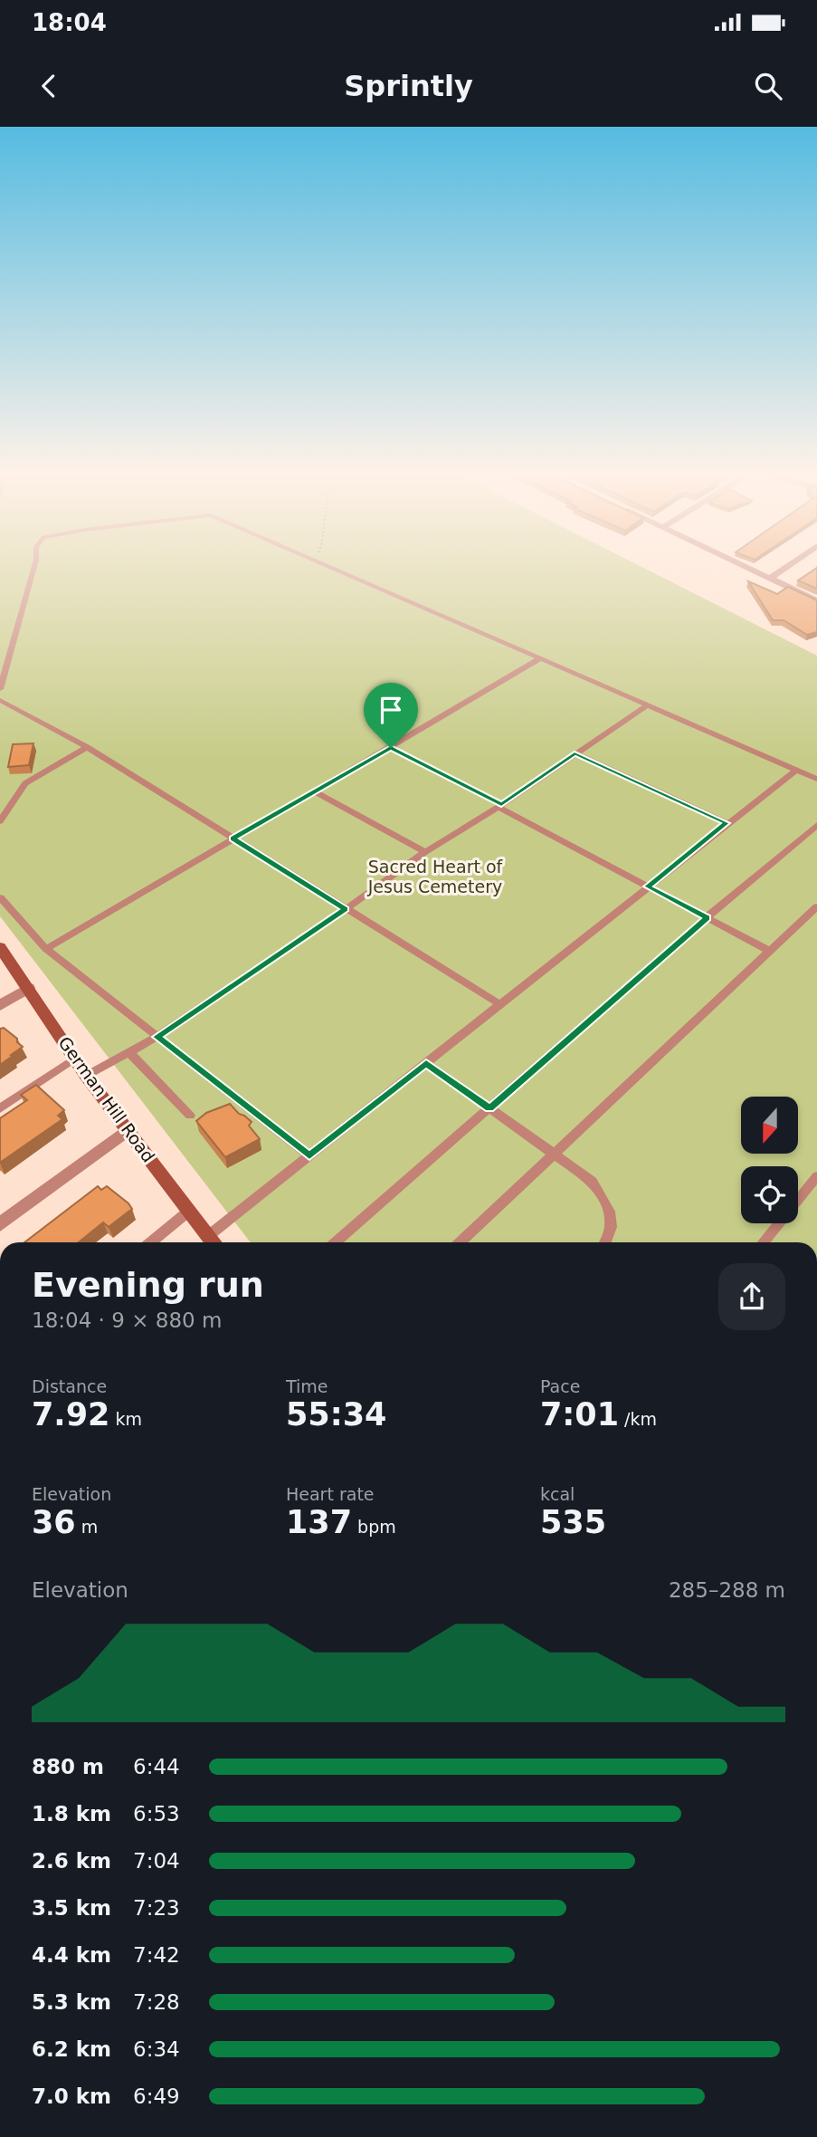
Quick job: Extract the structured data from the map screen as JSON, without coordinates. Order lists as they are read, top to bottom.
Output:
{
  "streets": {
    "street": ["German Hill Road"]
  },
  "parks": ["Sacred Heart of Jesus Cemetery"],
  "north": "bottom",
  "page": {
    "status": "18:04",
    "header": "Sprintly",
    "heading": ["Evening run", "18:04 · 9 × 880 m"],
    "stats": [
      ["Distance", "7.92 km"],
      ["Time", "55:34"],
      ["Pace", "7:01 /km"],
      ["Elevation", "36 m"],
      ["Heart rate", "137 bpm"],
      ["kcal", "535"]
    ],
    "chart": ["Elevation", "285–288 m"],
    "list": [
      {
        "name": "880 m",
        "note": "6:44"
      },
      {
        "name": "1.8 km",
        "note": "6:53"
      },
      {
        "name": "2.6 km",
        "note": "7:04"
      },
      {
        "name": "3.5 km",
        "note": "7:23"
      },
      {
        "name": "4.4 km",
        "note": "7:42"
      },
      {
        "name": "5.3 km",
        "note": "7:28"
      },
      {
        "name": "6.2 km",
        "note": "6:34"
      },
      {
        "name": "7.0 km",
        "note": "6:49"
      }
    ]
  }
}
